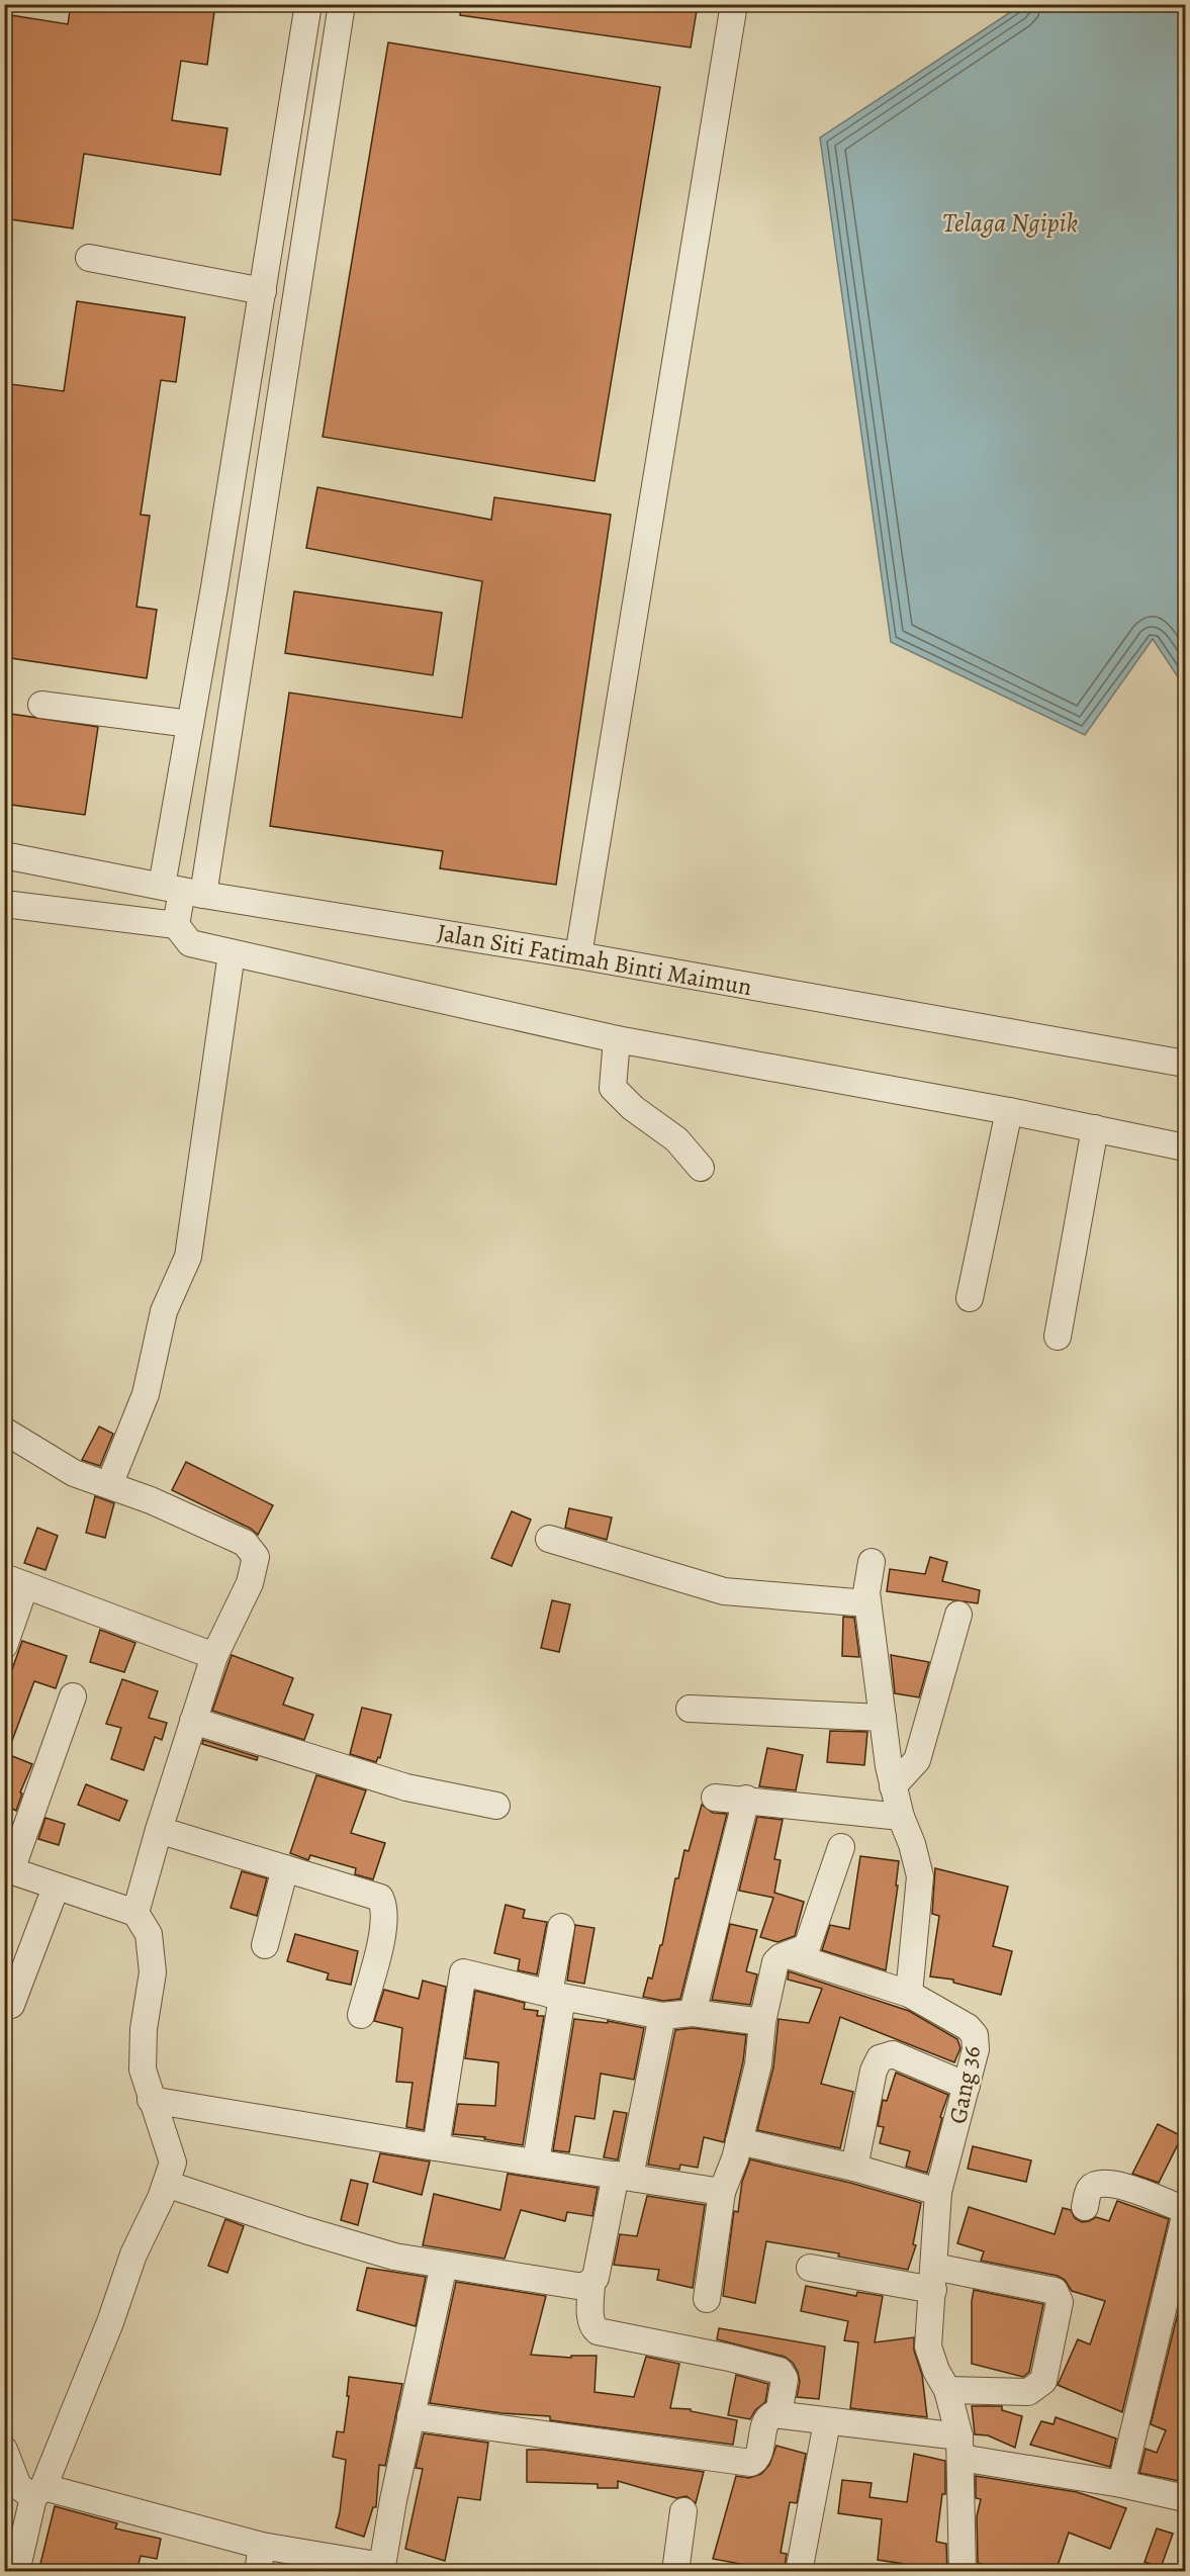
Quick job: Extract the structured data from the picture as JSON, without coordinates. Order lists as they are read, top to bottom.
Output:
{
  "streets": {
    "street": ["Jalan Siti Fatimah Binti Maimun", "Gang 36"]
  },
  "water": ["Telaga Ngipik"]
}
